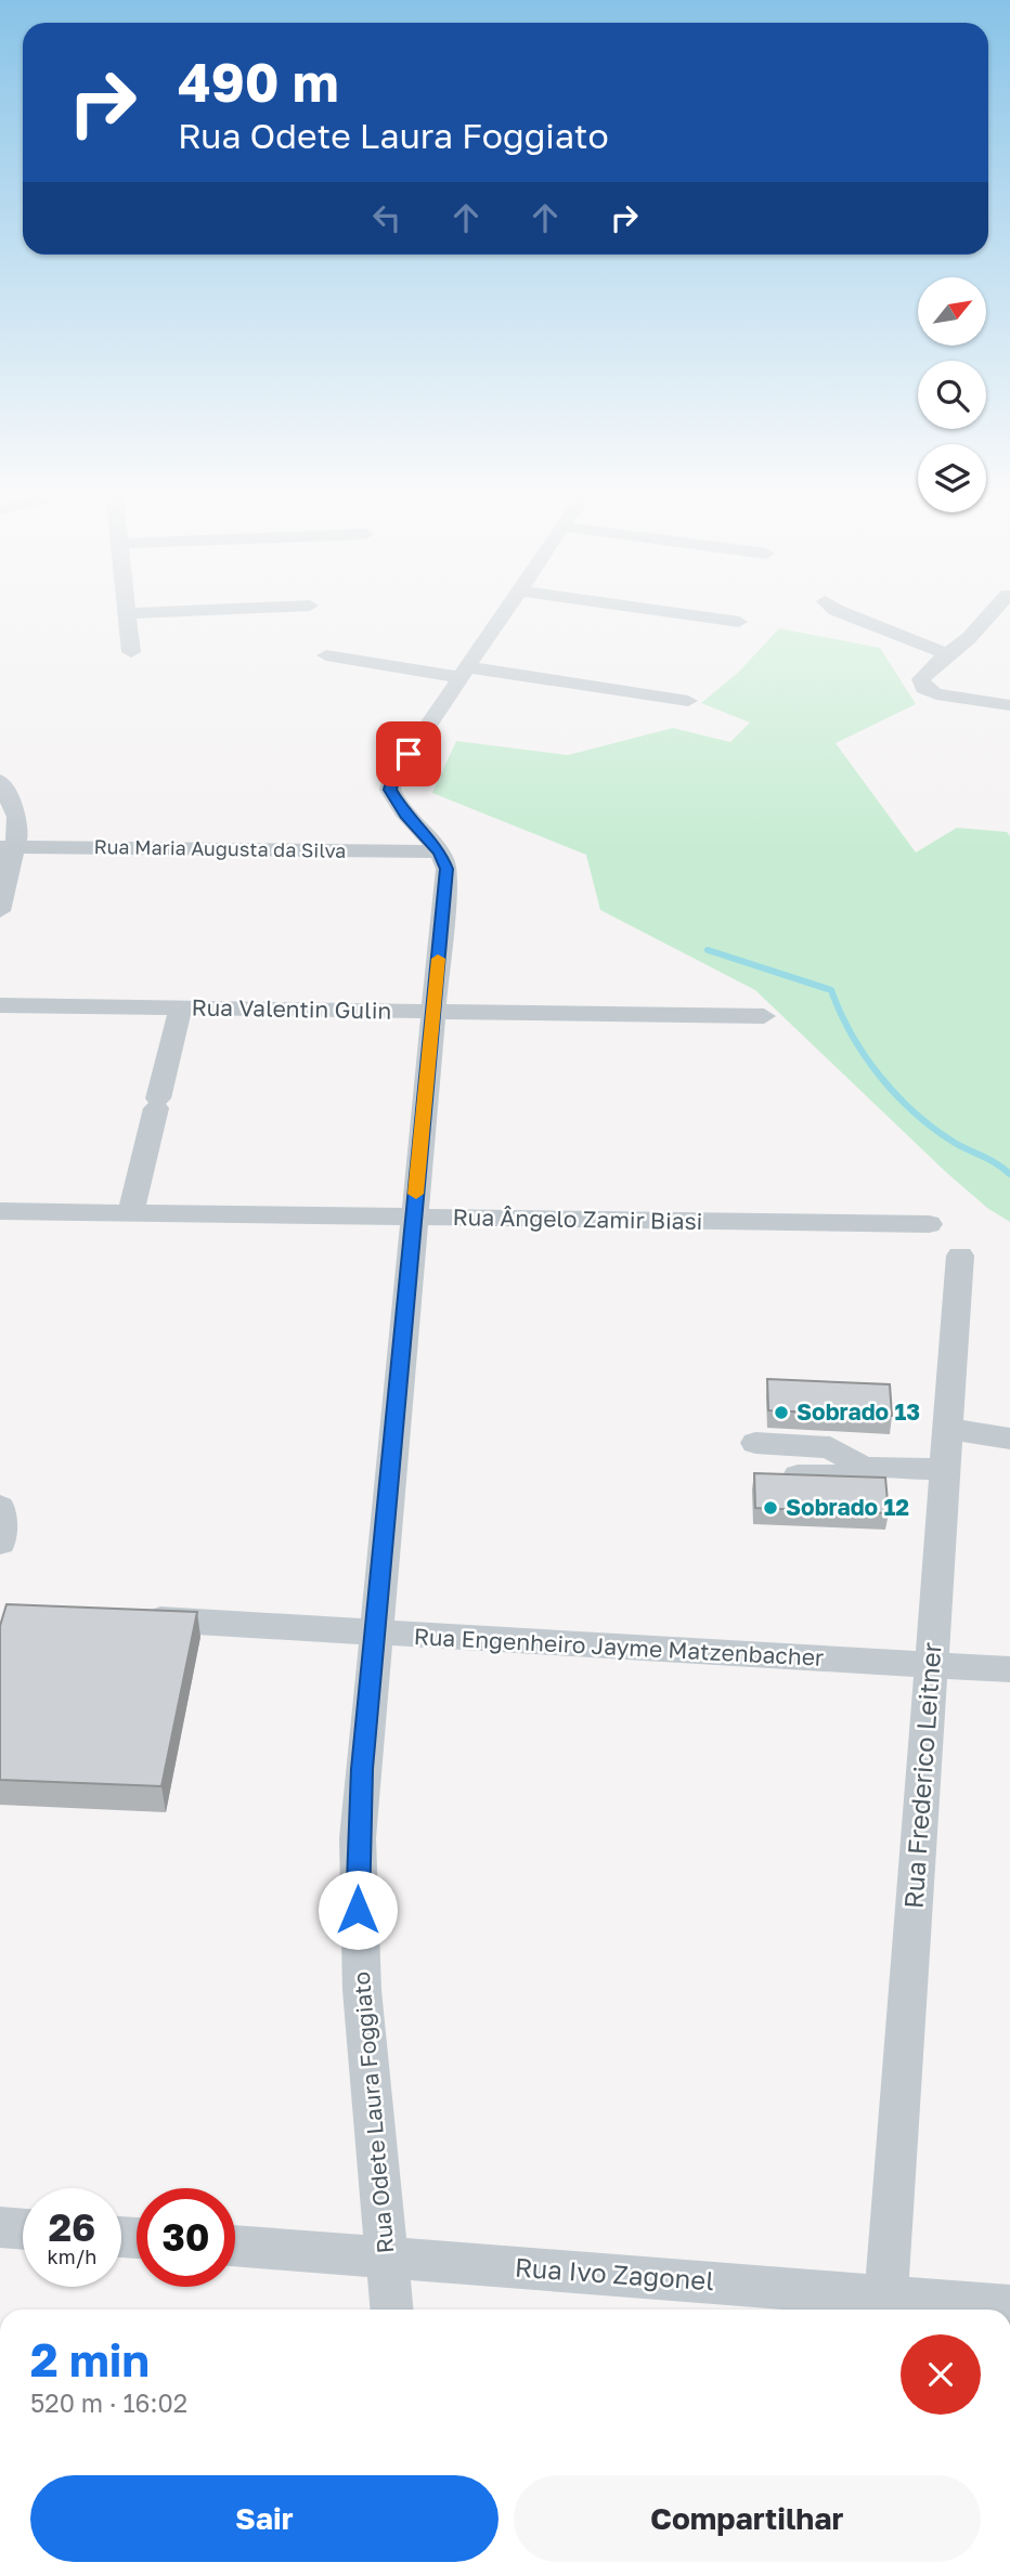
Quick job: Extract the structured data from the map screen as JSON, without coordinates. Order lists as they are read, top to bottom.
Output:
{
  "streets": {
    "street": [
      "Rua Maria Augusta da Silva",
      "Rua Valentin Gulin",
      "Rua Ângelo Zamir Biasi",
      "Rua Engenheiro Jayme Matzenbacher",
      "Rua Frederico Leitner",
      "Rua Odete Laura Foggiato",
      "Rua Ivo Zagonel"
    ]
  },
  "crossings": [
    ["Rua Maria Augusta da Silva", "Rua Odete Laura Foggiato"],
    ["Rua Valentin Gulin", "Rua Odete Laura Foggiato"],
    ["Rua Ângelo Zamir Biasi", "Rua Odete Laura Foggiato"],
    ["Rua Engenheiro Jayme Matzenbacher", "Rua Frederico Leitner"],
    ["Rua Engenheiro Jayme Matzenbacher", "Rua Odete Laura Foggiato"],
    ["Rua Frederico Leitner", "Rua Ivo Zagonel"],
    ["Rua Odete Laura Foggiato", "Rua Ivo Zagonel"]
  ],
  "places": ["Sobrado 13", "Sobrado 12"],
  "north": "top right",
  "page": {
    "turn": ["490 m", "Rua Odete Laura Foggiato"],
    "speed": "26 km/h",
    "limit": "30",
    "heading": ["2 min", "520 m · 16:02"],
    "buttons": ["Sair", "Compartilhar"]
  }
}
